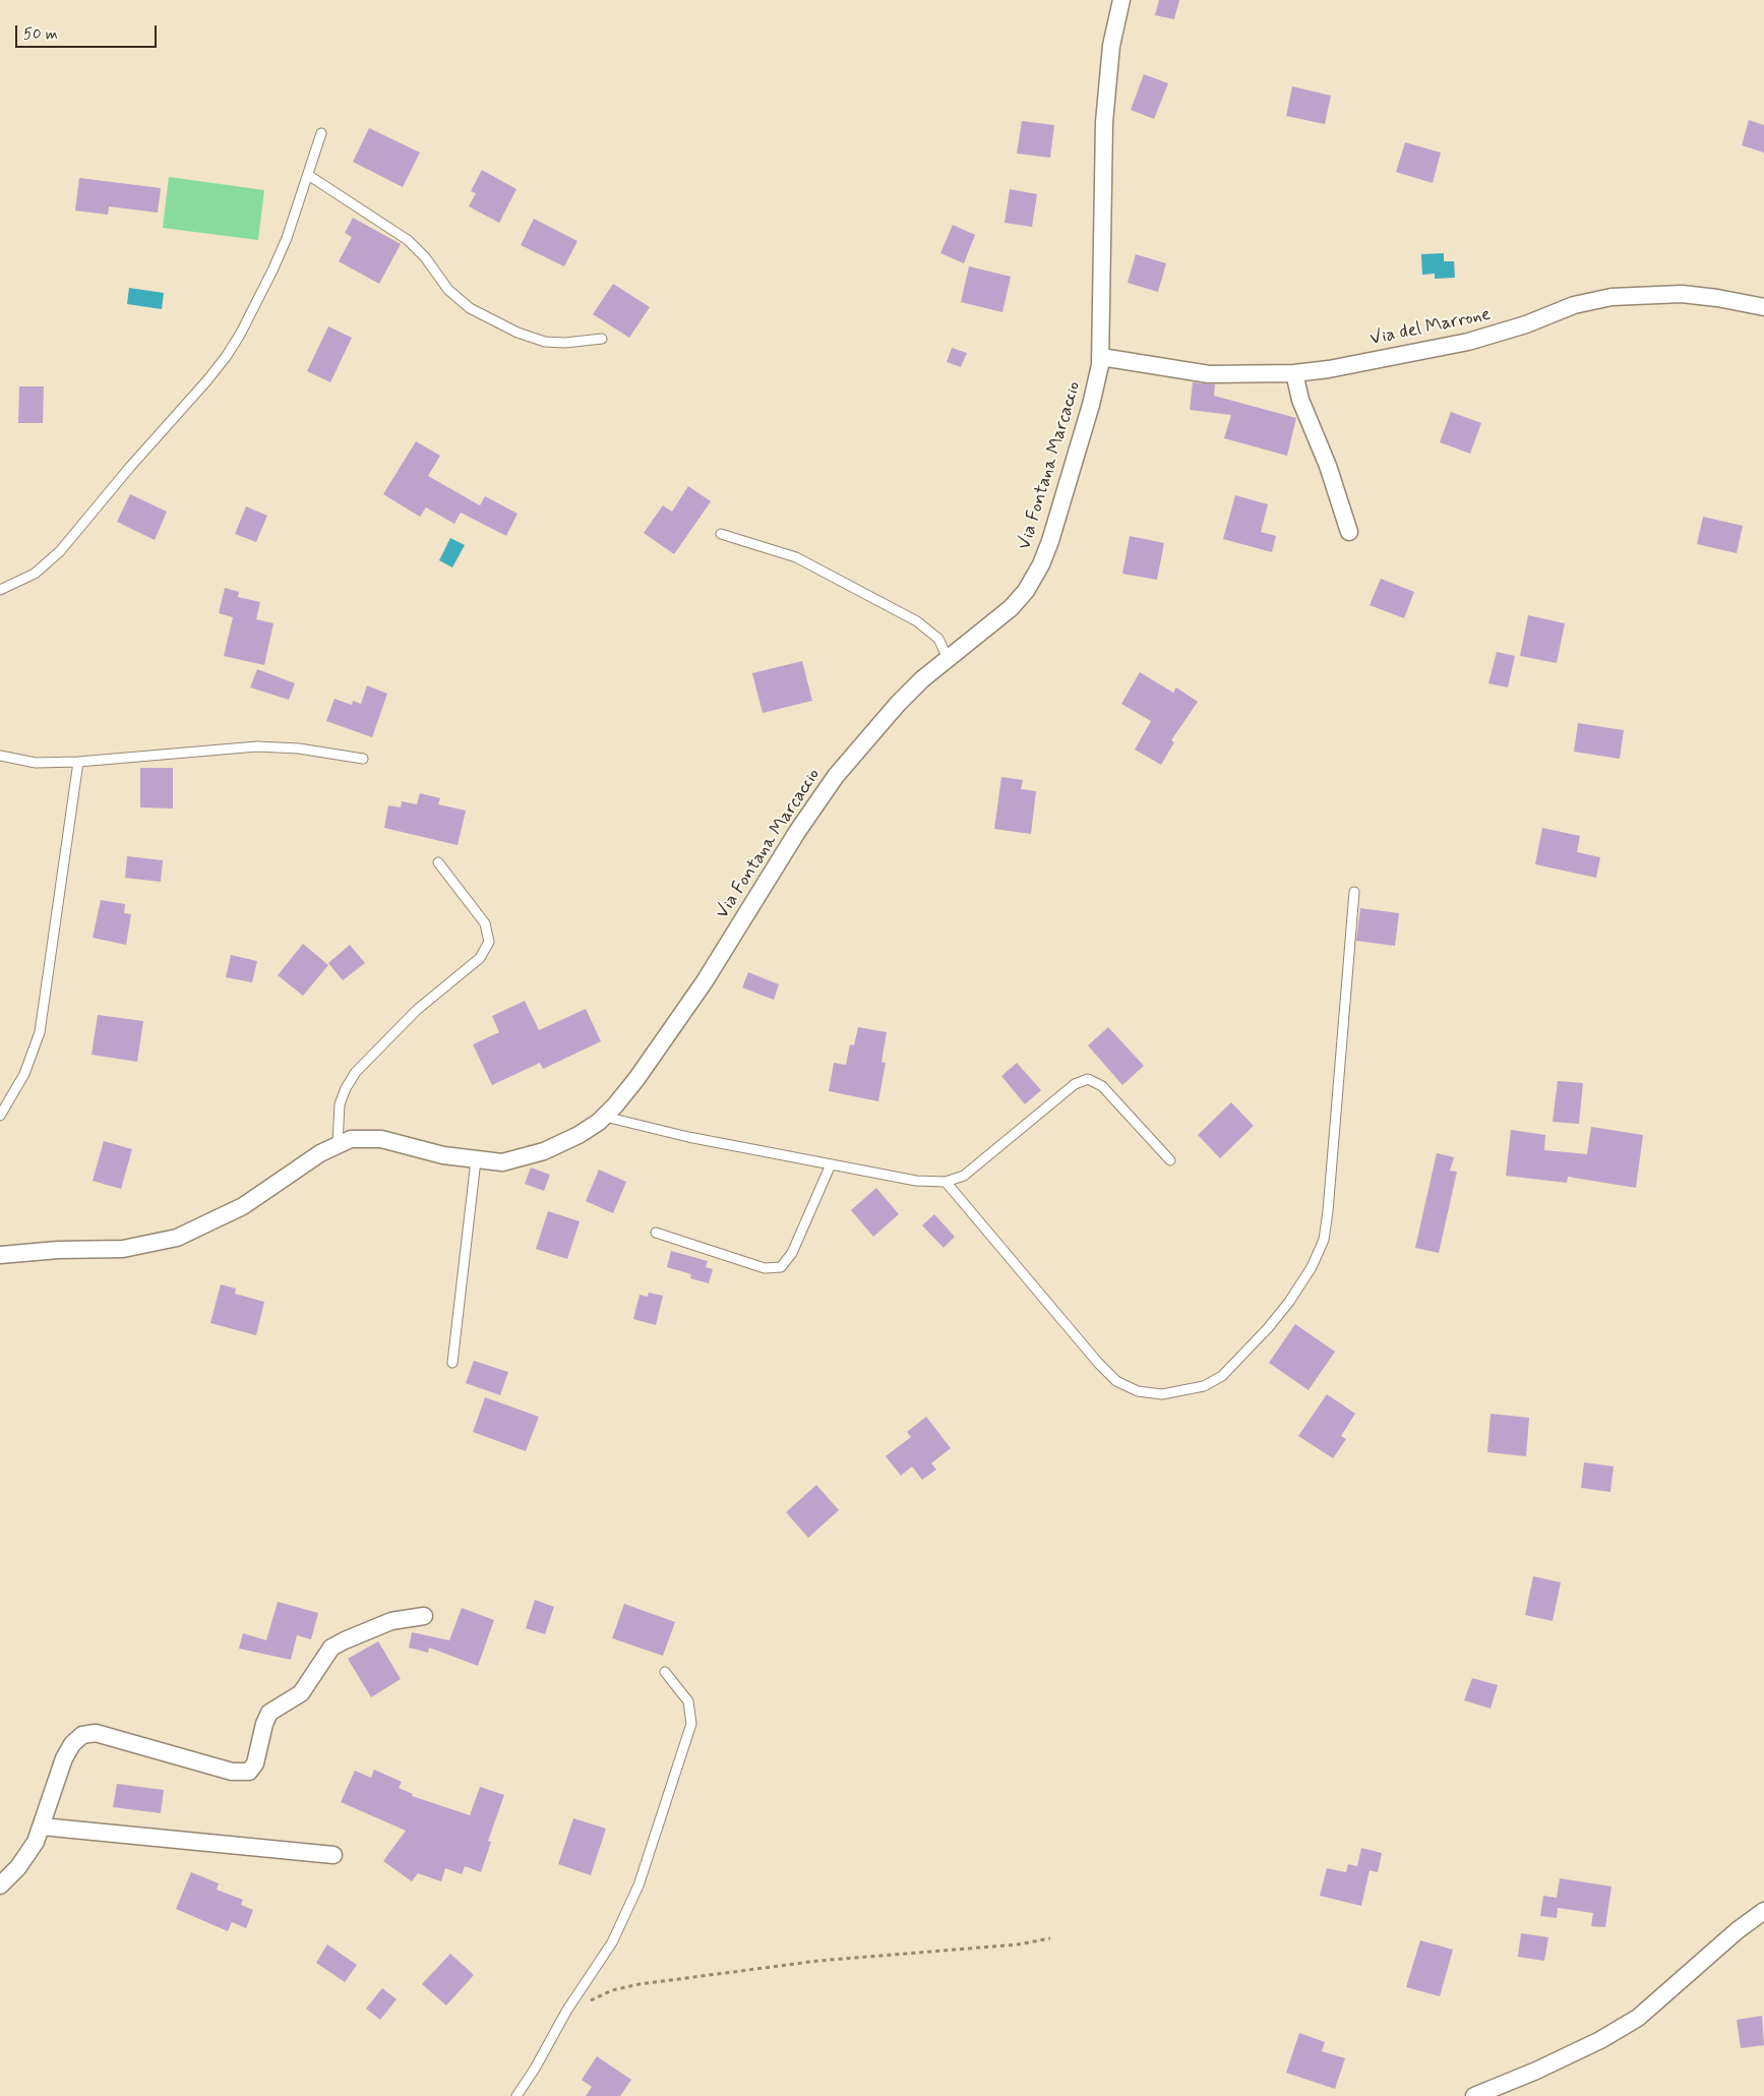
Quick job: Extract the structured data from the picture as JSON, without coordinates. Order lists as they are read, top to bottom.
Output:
{
  "streets": {
    "street": ["Via del Marrone", "Via Fontana Marcaccio"]
  },
  "crossings": [
    ["Via del Marrone", "Via Fontana Marcaccio"]
  ],
  "scale_bar": "50 m"
}
